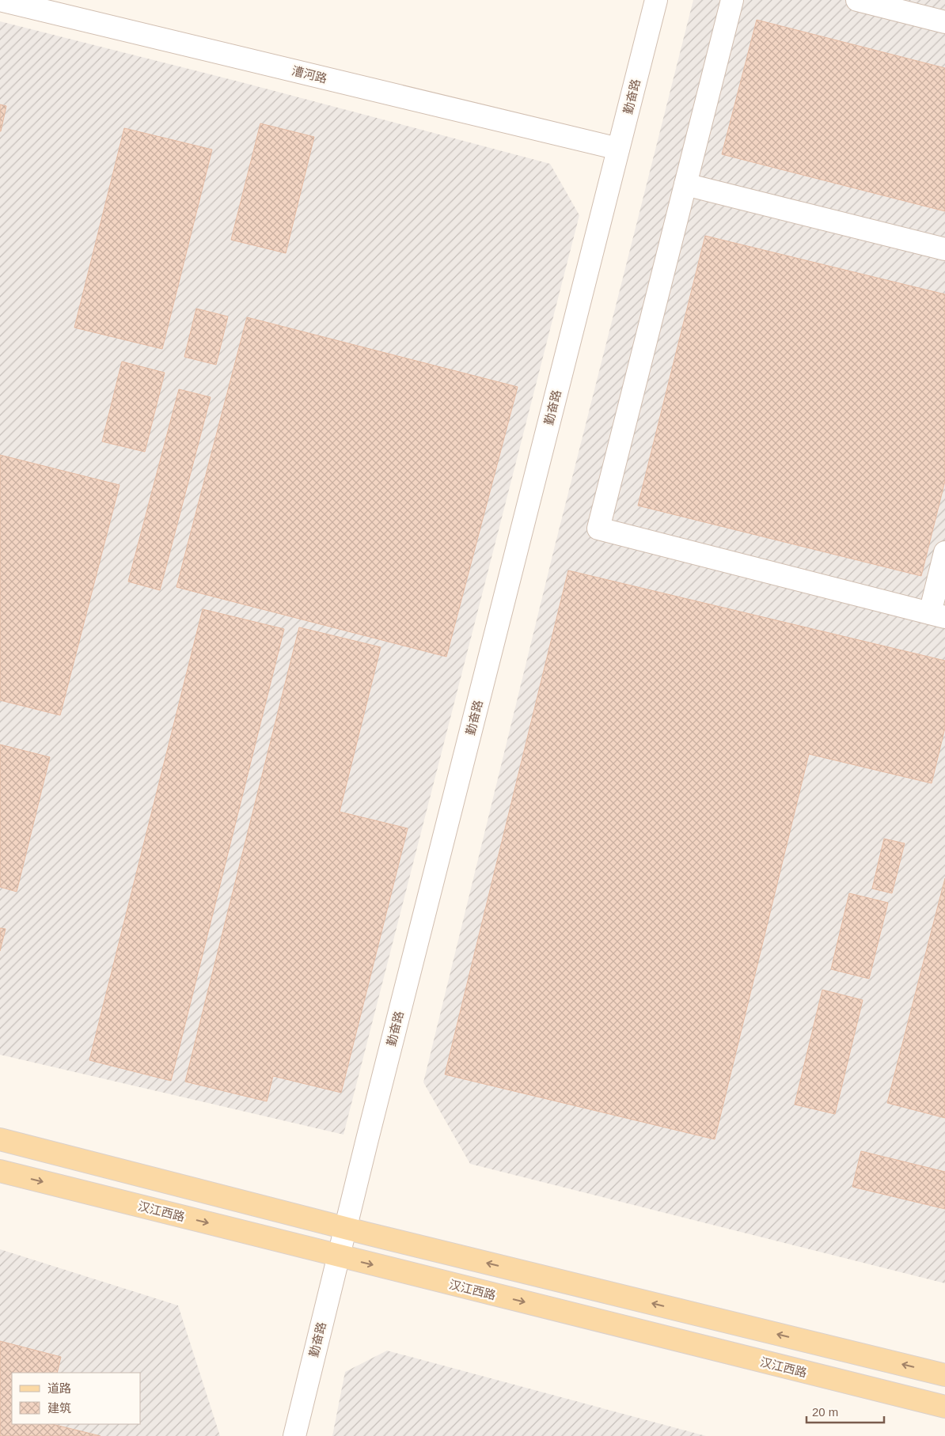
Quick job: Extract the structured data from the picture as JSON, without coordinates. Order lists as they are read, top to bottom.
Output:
{
  "streets": {
    "main road": ["汉江西路"],
    "street": ["漕河路", "勤奋路"]
  },
  "crossings": [
    ["漕河路", "勤奋路"],
    ["勤奋路", "汉江西路"]
  ],
  "legend": ["道路", "建筑"],
  "scale_bar": "20 m"
}
